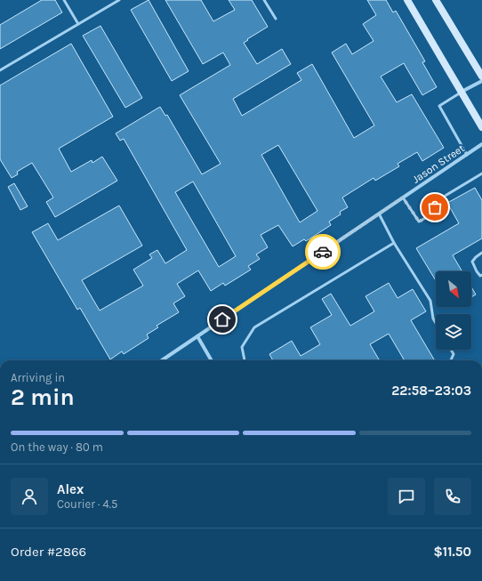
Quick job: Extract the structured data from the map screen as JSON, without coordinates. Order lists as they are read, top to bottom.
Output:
{
  "streets": {
    "street": ["Jason Street"]
  },
  "north": "bottom right",
  "page": {
    "heading": ["2 min", "Arriving in", "22:58–23:03"],
    "panel": [
      "Alex",
      "Courier · 4.5",
      "Order #2866",
      "$11.50"
    ],
    "bar": "On the way · 80 m"
  }
}
